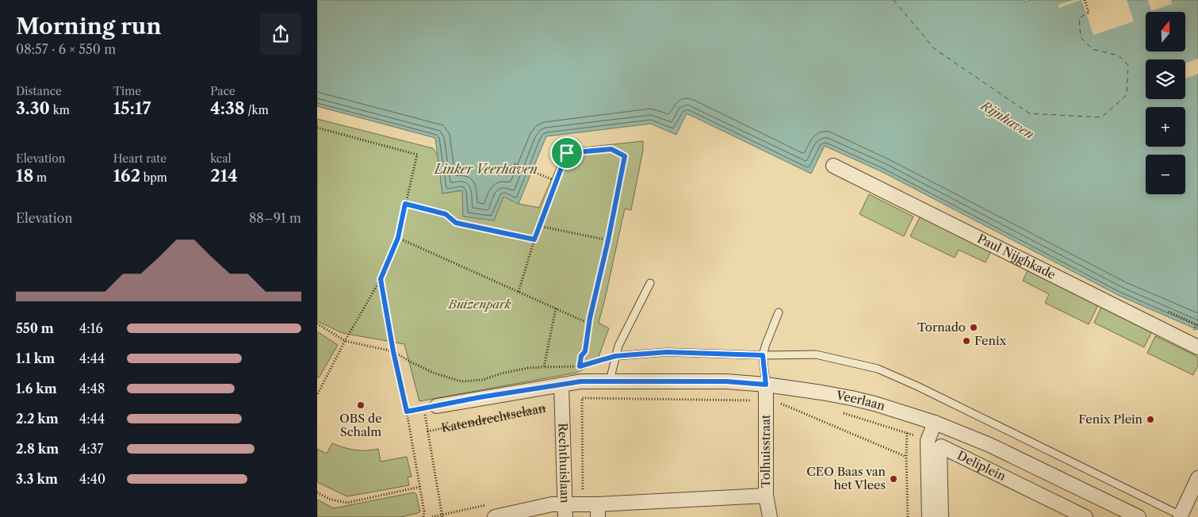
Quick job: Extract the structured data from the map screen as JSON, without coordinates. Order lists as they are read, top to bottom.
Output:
{
  "streets": {
    "street": [
      "Paul Nijghkade",
      "Veerlaan",
      "Katendrechtselaan",
      "Tolhuisstraat",
      "Rechthuislaan",
      "Deliplein"
    ]
  },
  "crossings": [
    ["Veerlaan", "Katendrechtselaan"],
    ["Veerlaan", "Tolhuisstraat"],
    ["Veerlaan", "Rechthuislaan"],
    ["Katendrechtselaan", "Rechthuislaan"]
  ],
  "water": ["Rijnhaven", "Linker Veerhaven"],
  "parks": ["Buizenpark"],
  "places": [
    "Tornado",
    "Fenix",
    "OBS de Schalm",
    "Fenix Plein",
    "CEO Baas van het Vlees"
  ],
  "north": "top",
  "page": {
    "heading": ["Morning run", "08:57 · 6 × 550 m"],
    "map_buttons": ["+", "−"],
    "stats": [
      ["Distance", "3.30 km"],
      ["Time", "15:17"],
      ["Pace", "4:38 /km"],
      ["Elevation", "18 m"],
      ["Heart rate", "162 bpm"],
      ["kcal", "214"]
    ],
    "chart": ["Elevation", "88–91 m"],
    "list": [
      {
        "name": "550 m",
        "note": "4:16"
      },
      {
        "name": "1.1 km",
        "note": "4:44"
      },
      {
        "name": "1.6 km",
        "note": "4:48"
      },
      {
        "name": "2.2 km",
        "note": "4:44"
      },
      {
        "name": "2.8 km",
        "note": "4:37"
      },
      {
        "name": "3.3 km",
        "note": "4:40"
      }
    ]
  }
}
